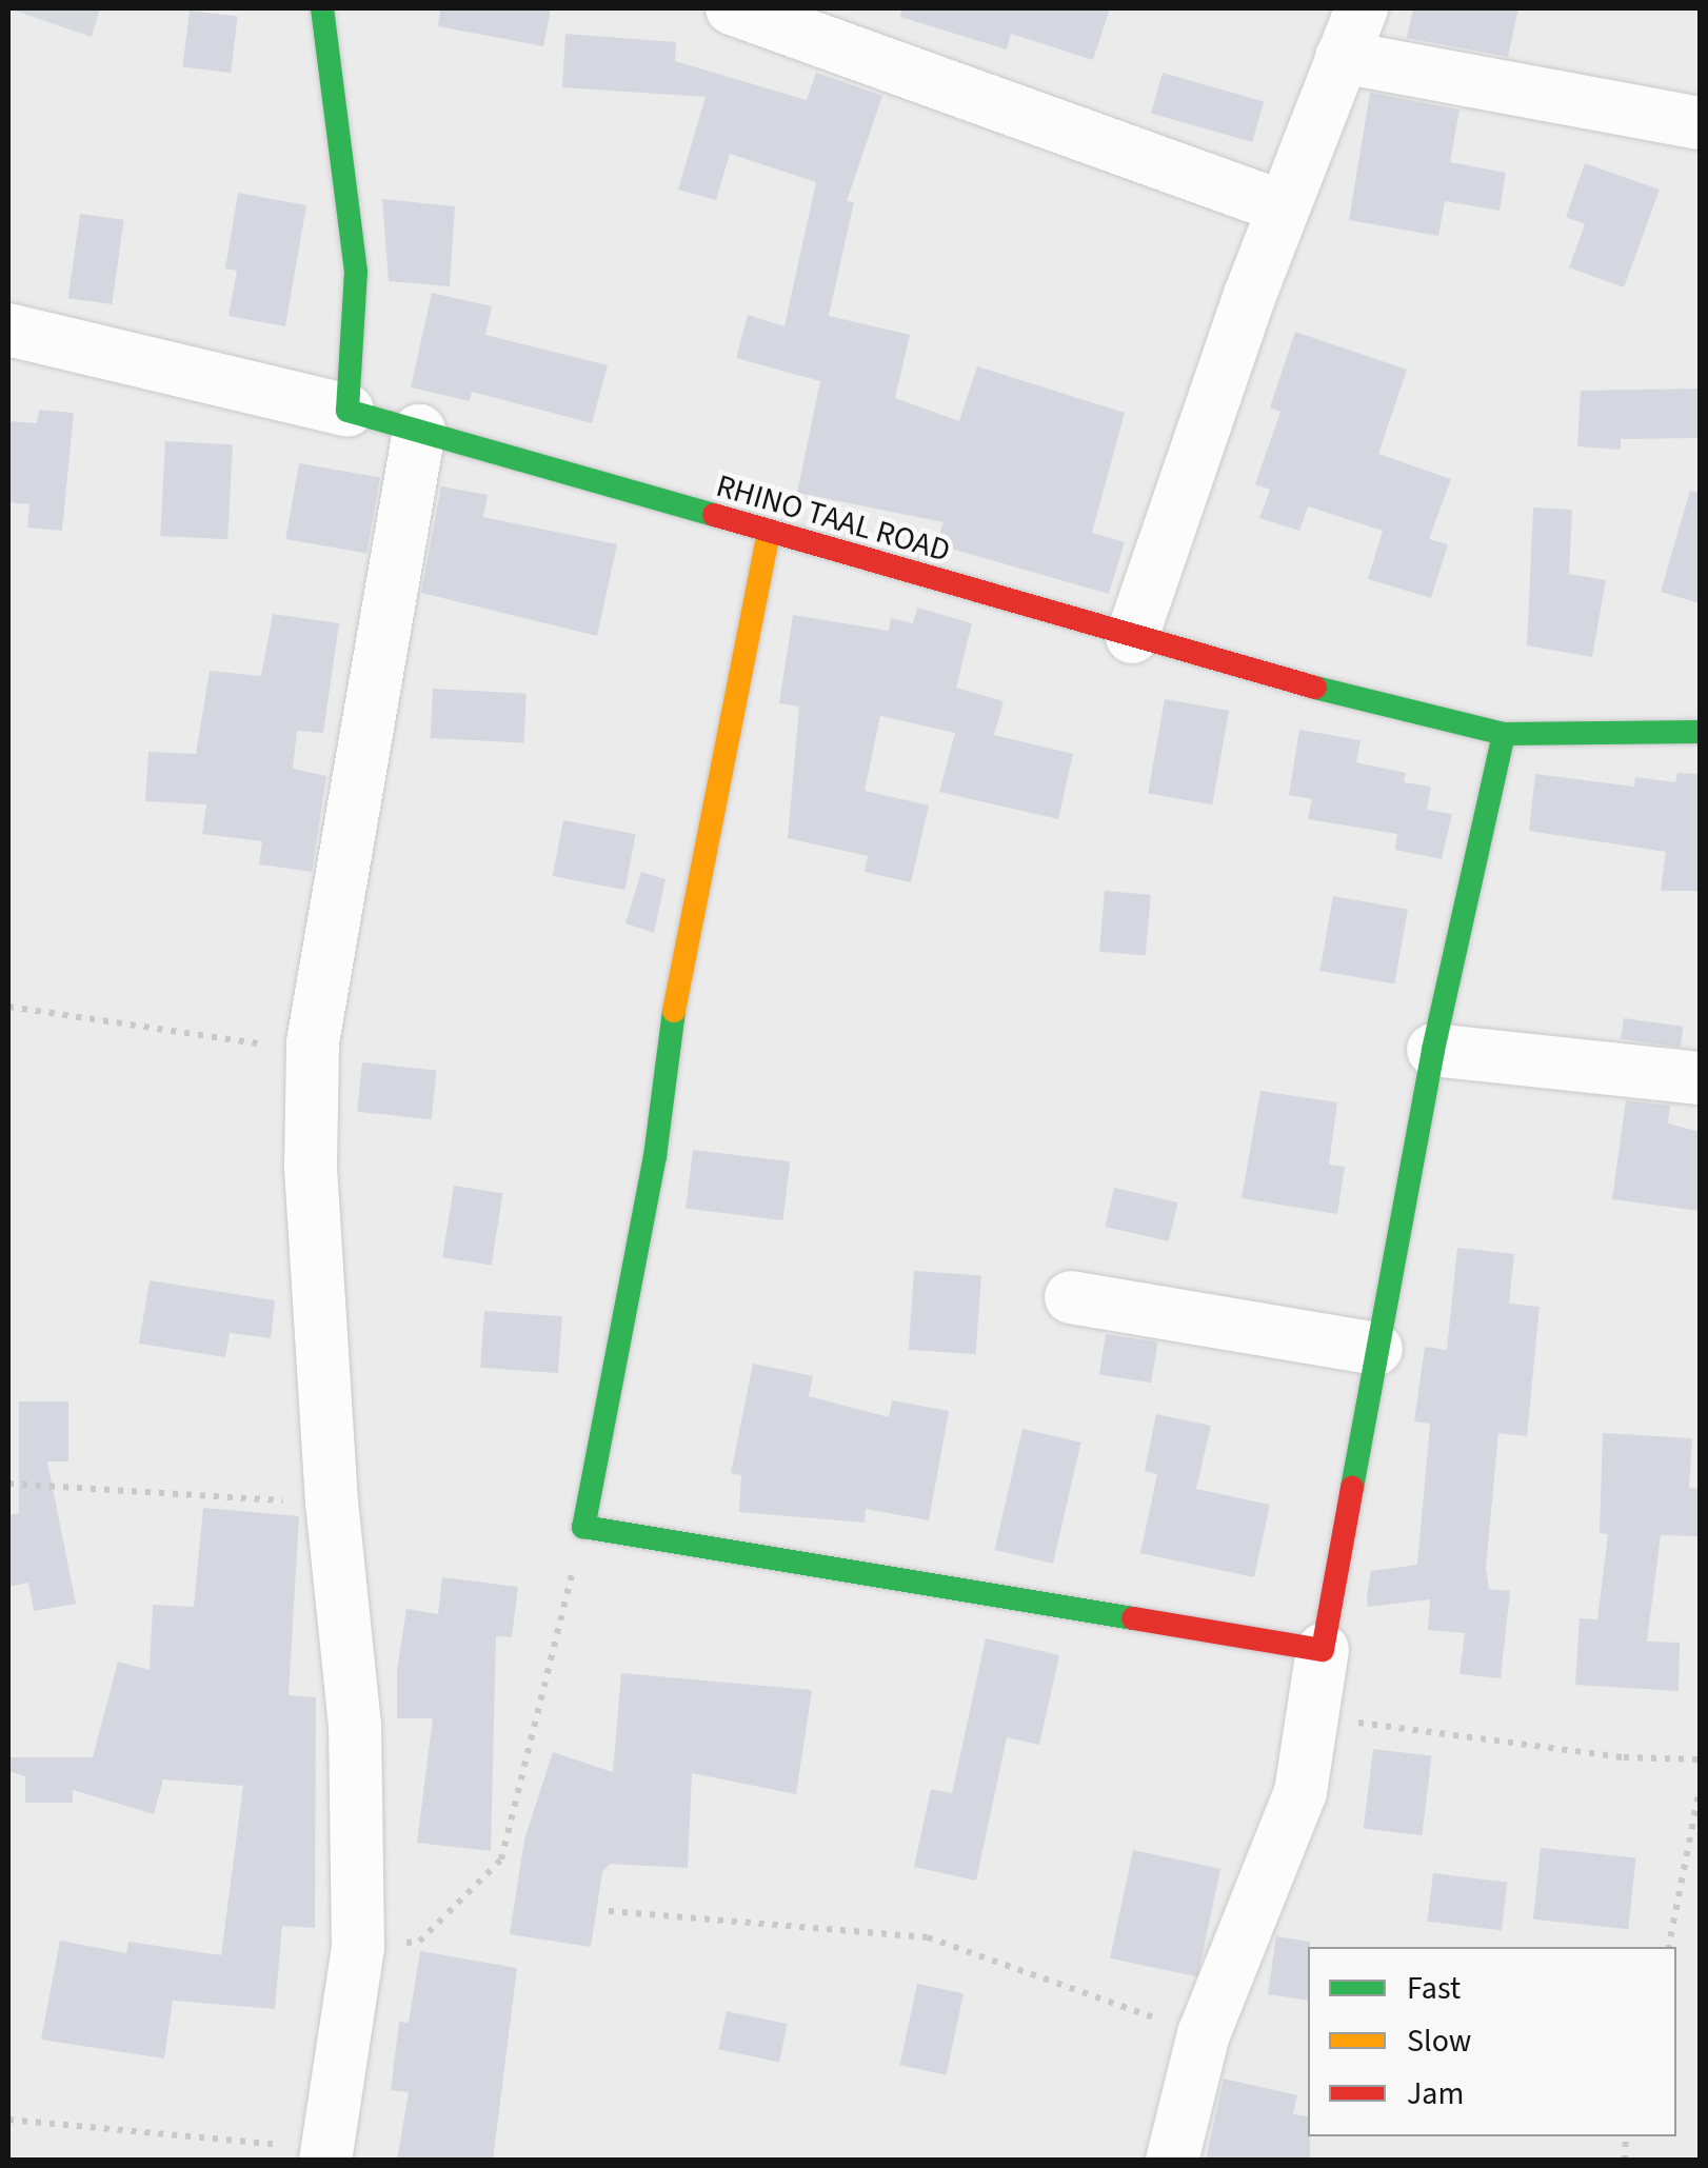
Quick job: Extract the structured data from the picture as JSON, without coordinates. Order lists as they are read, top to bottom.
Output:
{
  "streets": {
    "street": ["RHINO TAAL ROAD"]
  },
  "legend": ["Fast", "Slow", "Jam"]
}
